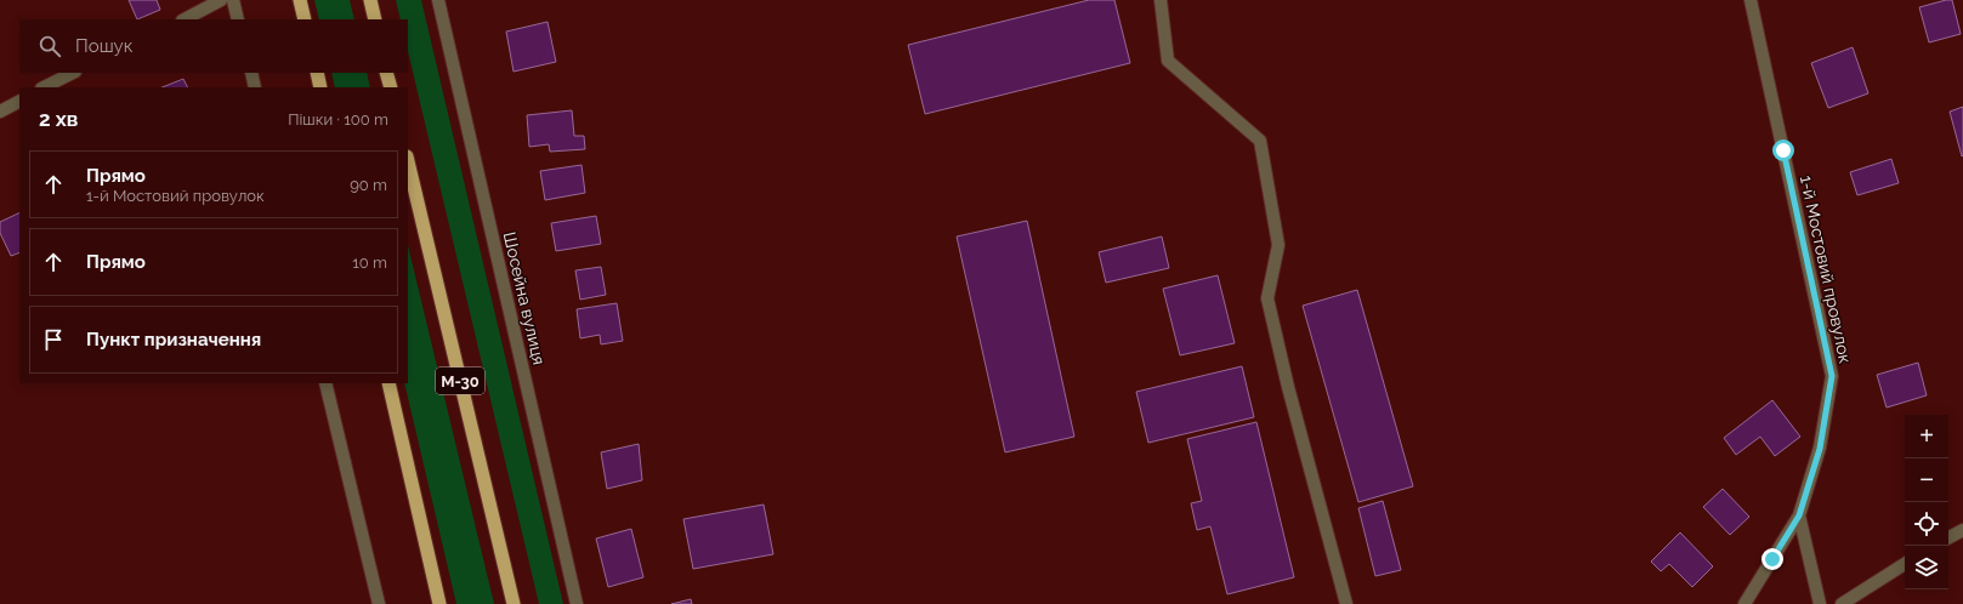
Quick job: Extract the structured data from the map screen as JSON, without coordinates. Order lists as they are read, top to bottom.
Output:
{
  "streets": {
    "highway": ["М-30"],
    "street": ["1-й Мостовий провулок", "Шосейна вулиця"]
  },
  "page": {
    "search": "Пошук",
    "heading": ["2 хв", "Пішки · 100 m"],
    "list": [
      ["Прямо", "1-й Мостовий провулок", "90 m"],
      ["Прямо", "10 m"],
      "Пункт призначення"
    ],
    "map_buttons": ["+", "−"]
  }
}
